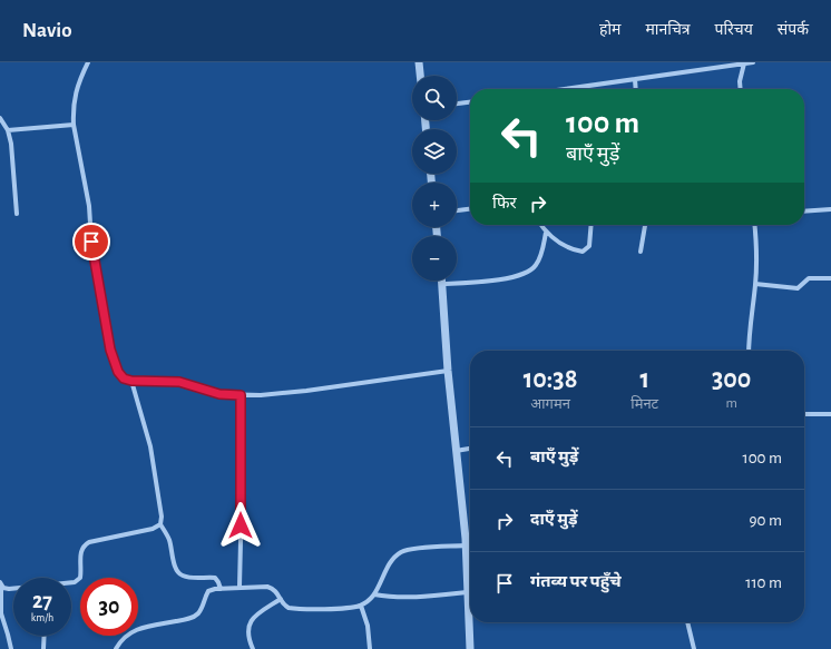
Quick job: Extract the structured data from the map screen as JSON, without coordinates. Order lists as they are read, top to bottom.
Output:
{
  "page": {
    "header": "Navio",
    "nav": [
      "होम",
      "मानचित्र",
      "परिचय",
      "संपर्क"
    ],
    "map_buttons": ["+", "−"],
    "turn": ["100 m", "बाएँ मुड़ें"],
    "then": "फिर",
    "eta": [
      "10:38",
      "आगमन",
      "1",
      "मिनट",
      "300",
      "m"
    ],
    "list": [
      {
        "name": "बाएँ मुड़ें",
        "value": "100 m"
      },
      {
        "name": "दाएँ मुड़ें",
        "value": "90 m"
      },
      {
        "name": "गंतव्य पर पहुँचे",
        "value": "110 m"
      }
    ],
    "speed": "27 km/h",
    "limit": "30"
  }
}
